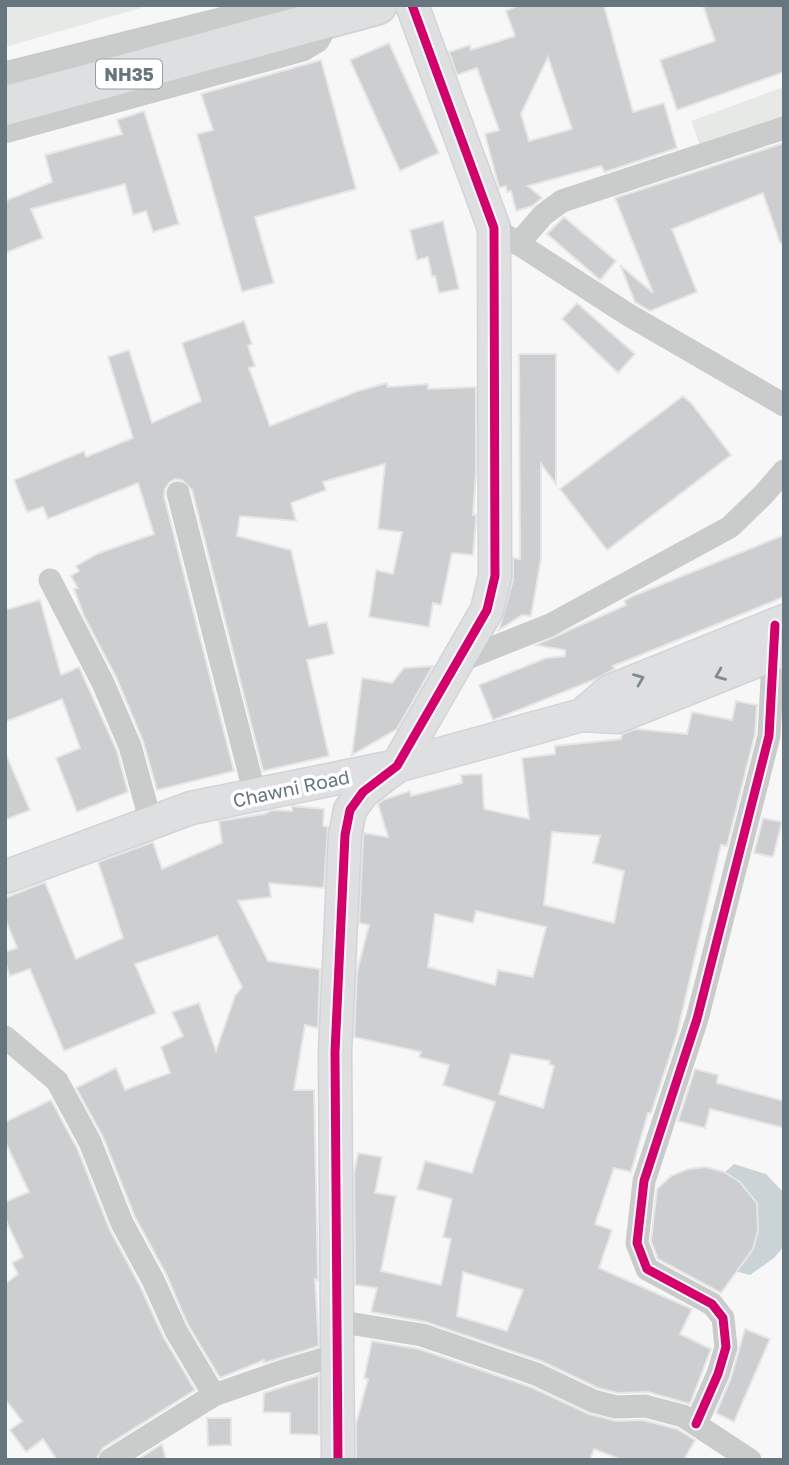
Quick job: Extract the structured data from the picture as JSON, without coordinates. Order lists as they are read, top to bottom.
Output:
{
  "streets": {
    "highway": ["NH35"],
    "street": ["Chawni Road"]
  }
}
